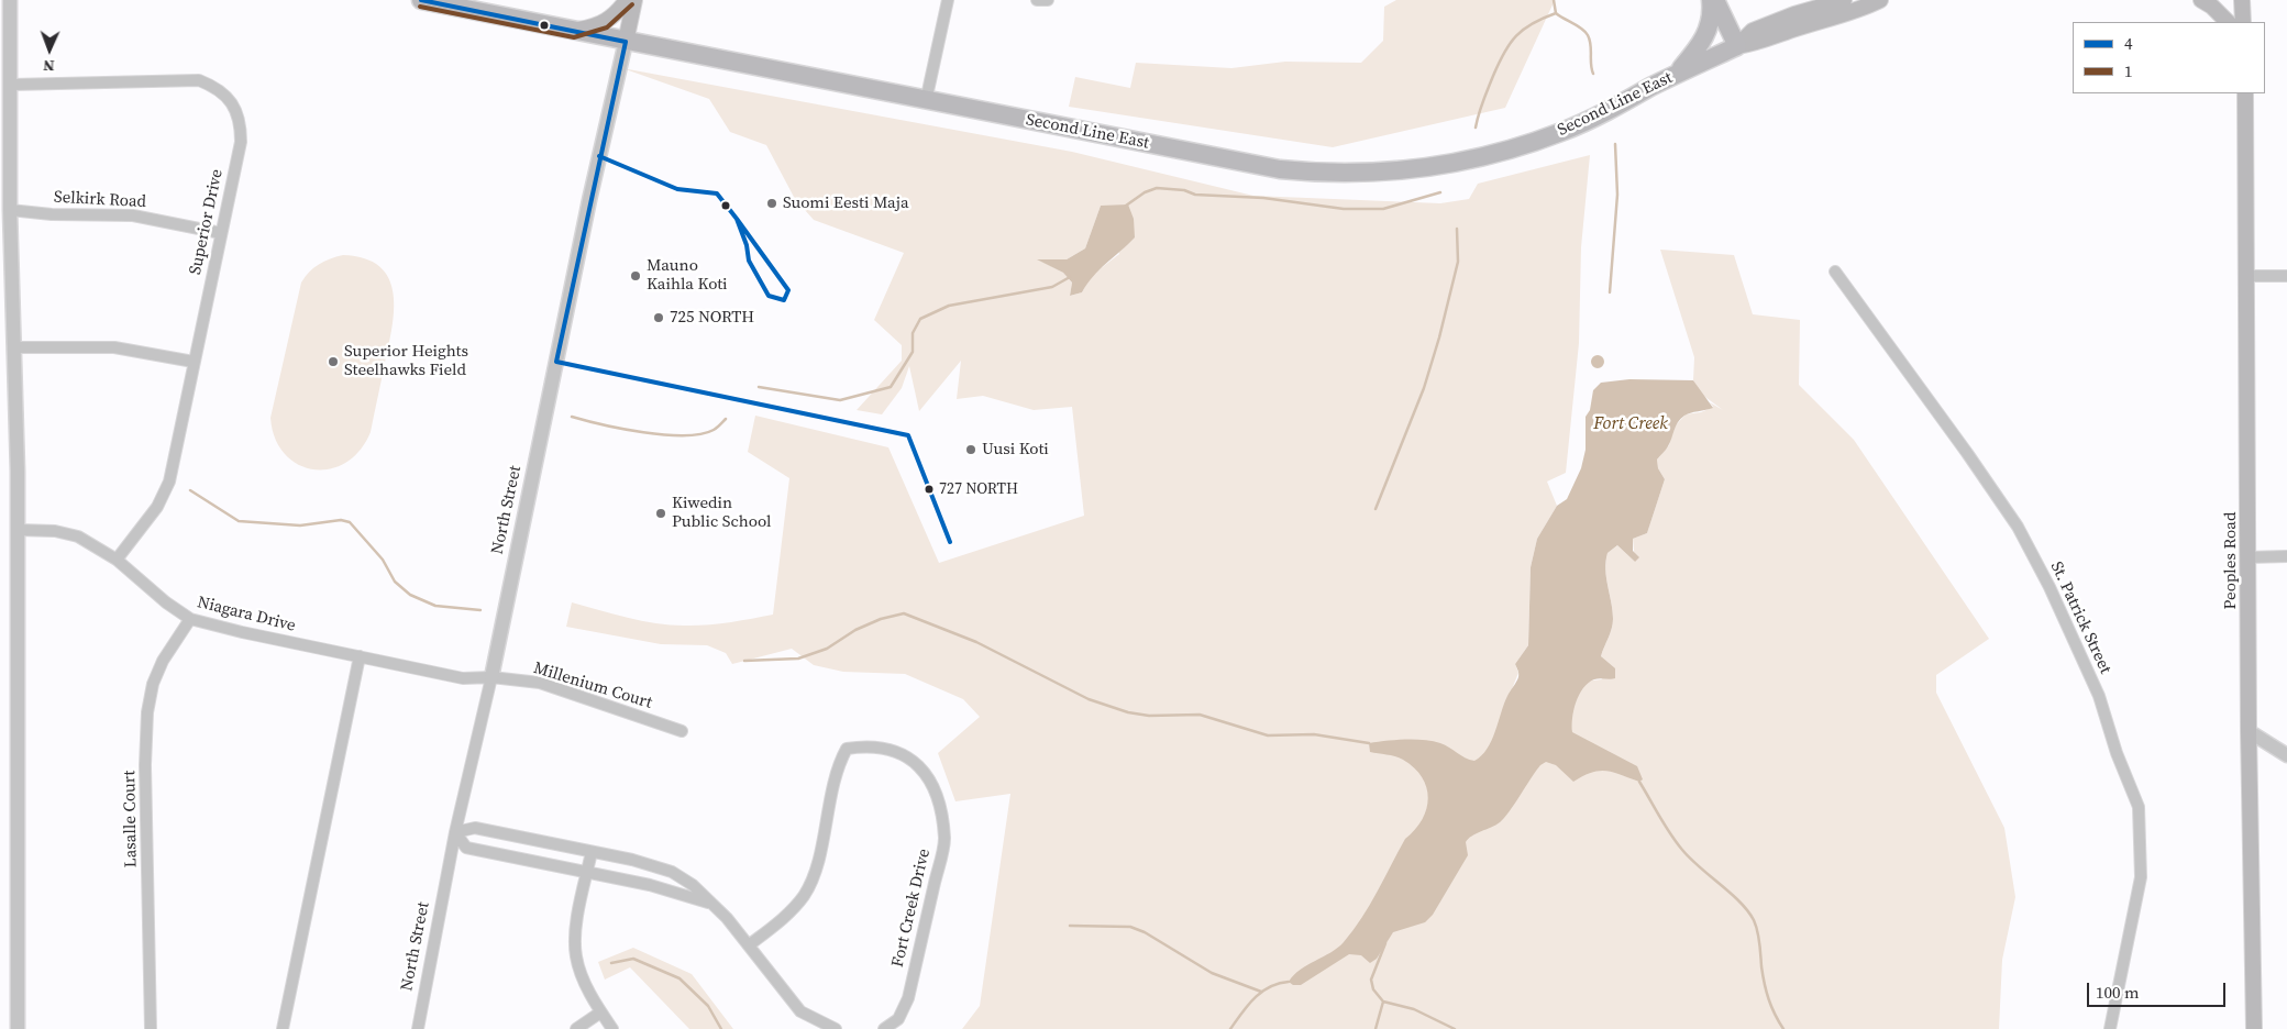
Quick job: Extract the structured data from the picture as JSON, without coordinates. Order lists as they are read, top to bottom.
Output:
{
  "streets": {
    "highway": ["Second Line East"],
    "main road": ["North Street", "Peoples Road"],
    "street": [
      "Selkirk Road",
      "Superior Drive",
      "Niagara Drive",
      "St. Patrick Street",
      "Millenium Court",
      "Lasalle Court",
      "Fort Creek Drive"
    ]
  },
  "crossings": [
    ["Second Line East", "North Street"],
    ["Selkirk Road", "Superior Drive"],
    ["Superior Drive", "Niagara Drive"],
    ["North Street", "Niagara Drive"],
    ["North Street", "Millenium Court"],
    ["Niagara Drive", "Millenium Court"],
    ["Niagara Drive", "Lasalle Court"]
  ],
  "water": ["Fort Creek"],
  "places": [
    "Suomi Eesti Maja",
    "Mauno Kaihla Koti",
    "725 NORTH",
    "Superior Heights Steelhawks Field",
    "Uusi Koti",
    "727 NORTH",
    "Kiwedin Public School"
  ],
  "lines": ["transit line 4", "transit line 1"],
  "legend": ["4", "1"],
  "scale_bar": "100 m",
  "north": "bottom"
}
